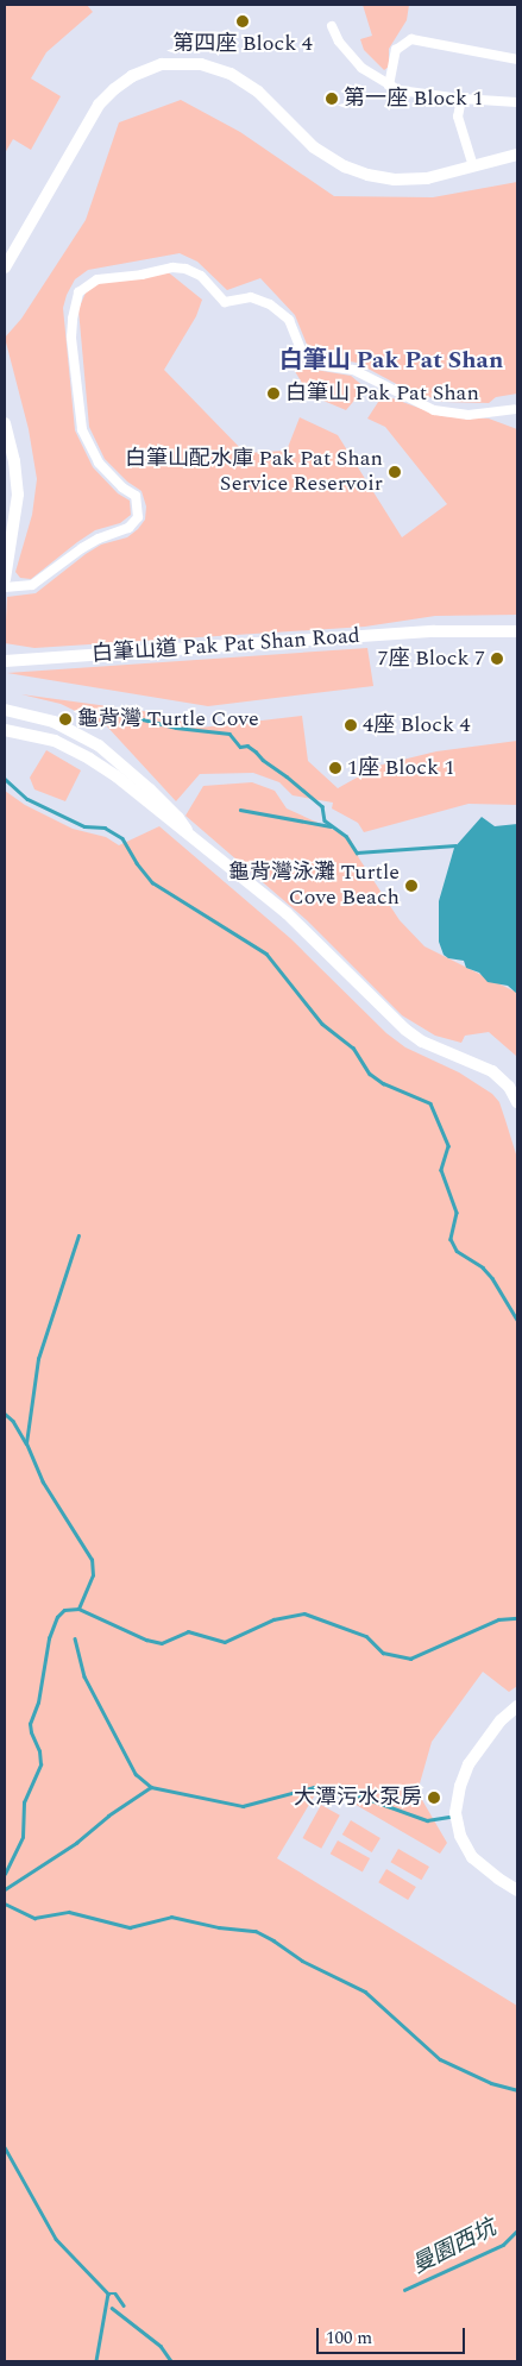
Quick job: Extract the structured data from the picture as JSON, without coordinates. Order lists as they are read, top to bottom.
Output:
{
  "streets": {
    "street": ["白筆山道 Pak Pat Shan Road"]
  },
  "districts": ["白筆山 Pak Pat Shan"],
  "water": ["曼園西坑"],
  "places": [
    "第四座 Block 4",
    "第一座 Block 1",
    "白筆山 Pak Pat Shan",
    "白筆山配水庫 Pak Pat Shan Service Reservoir",
    "7座 Block 7",
    "龜背灣 Turtle Cove",
    "4座 Block 4",
    "1座 Block 1",
    "龜背灣泳灘 Turtle Cove Beach",
    "大潭污水泵房"
  ],
  "scale_bar": "100 m"
}
